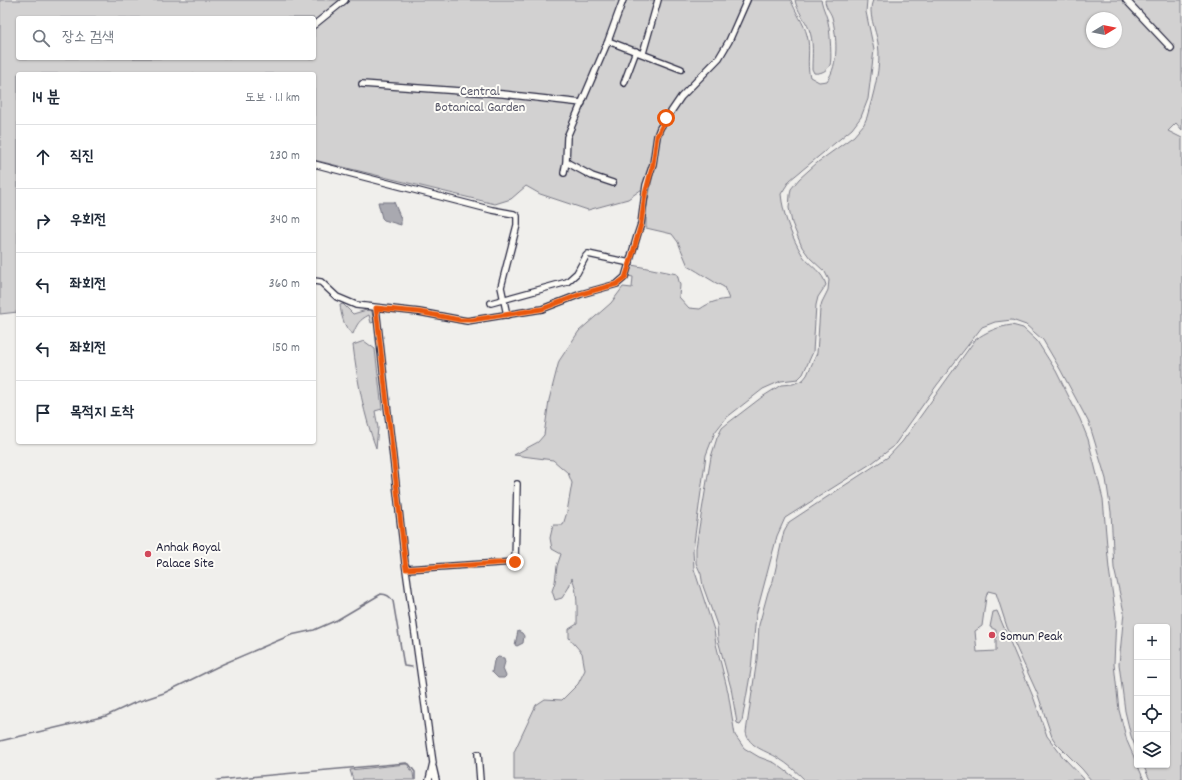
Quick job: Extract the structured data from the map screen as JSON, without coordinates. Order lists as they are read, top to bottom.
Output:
{
  "parks": ["Central Botanical Garden"],
  "places": ["Anhak Royal Palace Site", "Somun Peak"],
  "north": "right",
  "page": {
    "search": "장소 검색",
    "heading": ["14 분", "도보 · 1.1 km"],
    "list": [
      ["직진", "230 m"],
      ["우회전", "340 m"],
      ["좌회전", "360 m"],
      ["좌회전", "150 m"],
      "목적지 도착"
    ],
    "map_buttons": ["+", "−"]
  }
}
